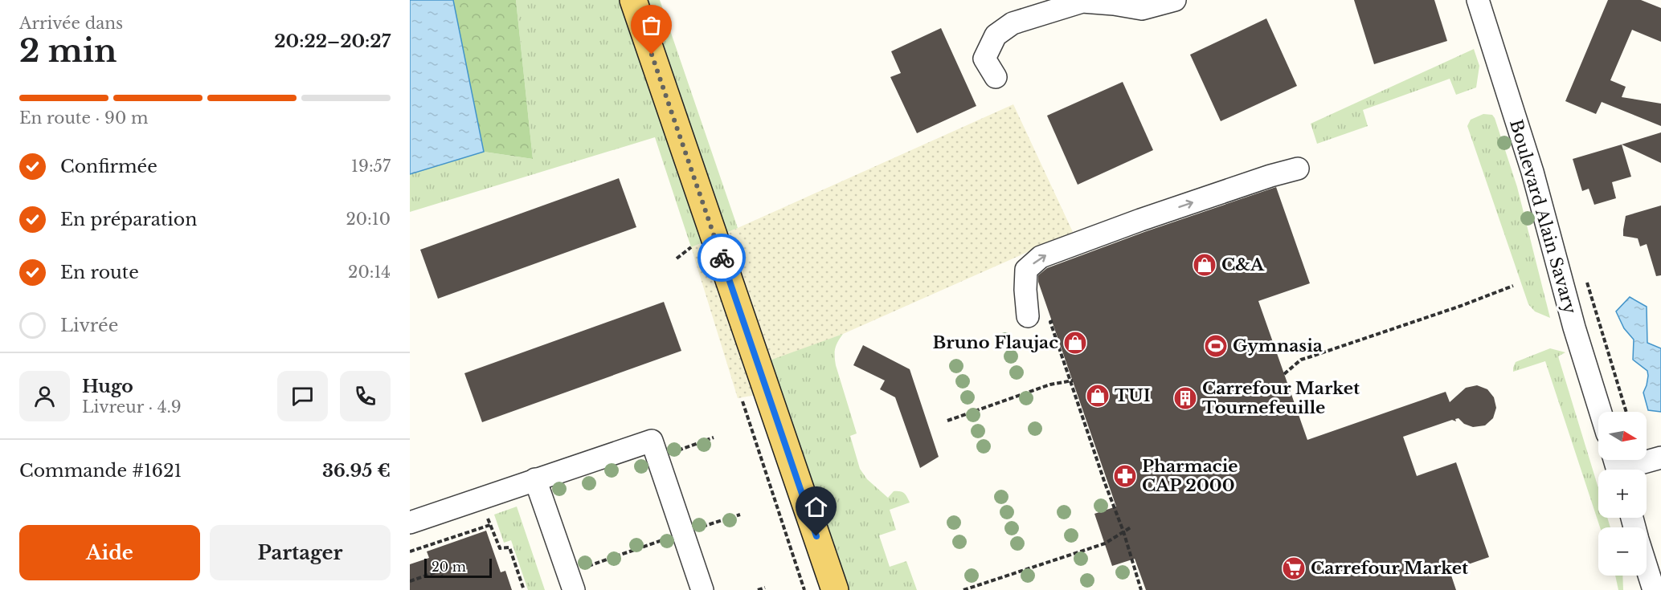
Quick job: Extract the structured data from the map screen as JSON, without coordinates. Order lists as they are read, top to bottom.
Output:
{
  "streets": {
    "street": ["Boulevard Alain Savary"]
  },
  "places": {
    "shop": ["C&A", "Bruno Flaujac", "TUI"],
    "sports": ["Gymnasia"],
    "building": ["Carrefour Market Tournefeuille"],
    "pharmacy": ["Pharmacie CAP 2000"],
    "supermarket": ["Carrefour Market"]
  },
  "scale_bar": "20 m",
  "north": "right",
  "page": {
    "heading": ["2 min", "Arrivée dans", "20:22–20:27"],
    "panel": [
      "Hugo",
      "Livreur · 4.9",
      "Commande #1621",
      "36.95 €"
    ],
    "bar": "En route · 90 m",
    "list": [
      ["Confirmée", "19:57"],
      ["En préparation", "20:10"],
      ["En route", "20:14"],
      "Livrée"
    ],
    "map_buttons": ["+", "−"],
    "buttons": ["Aide", "Partager"],
    "scale": "20 m"
  }
}
